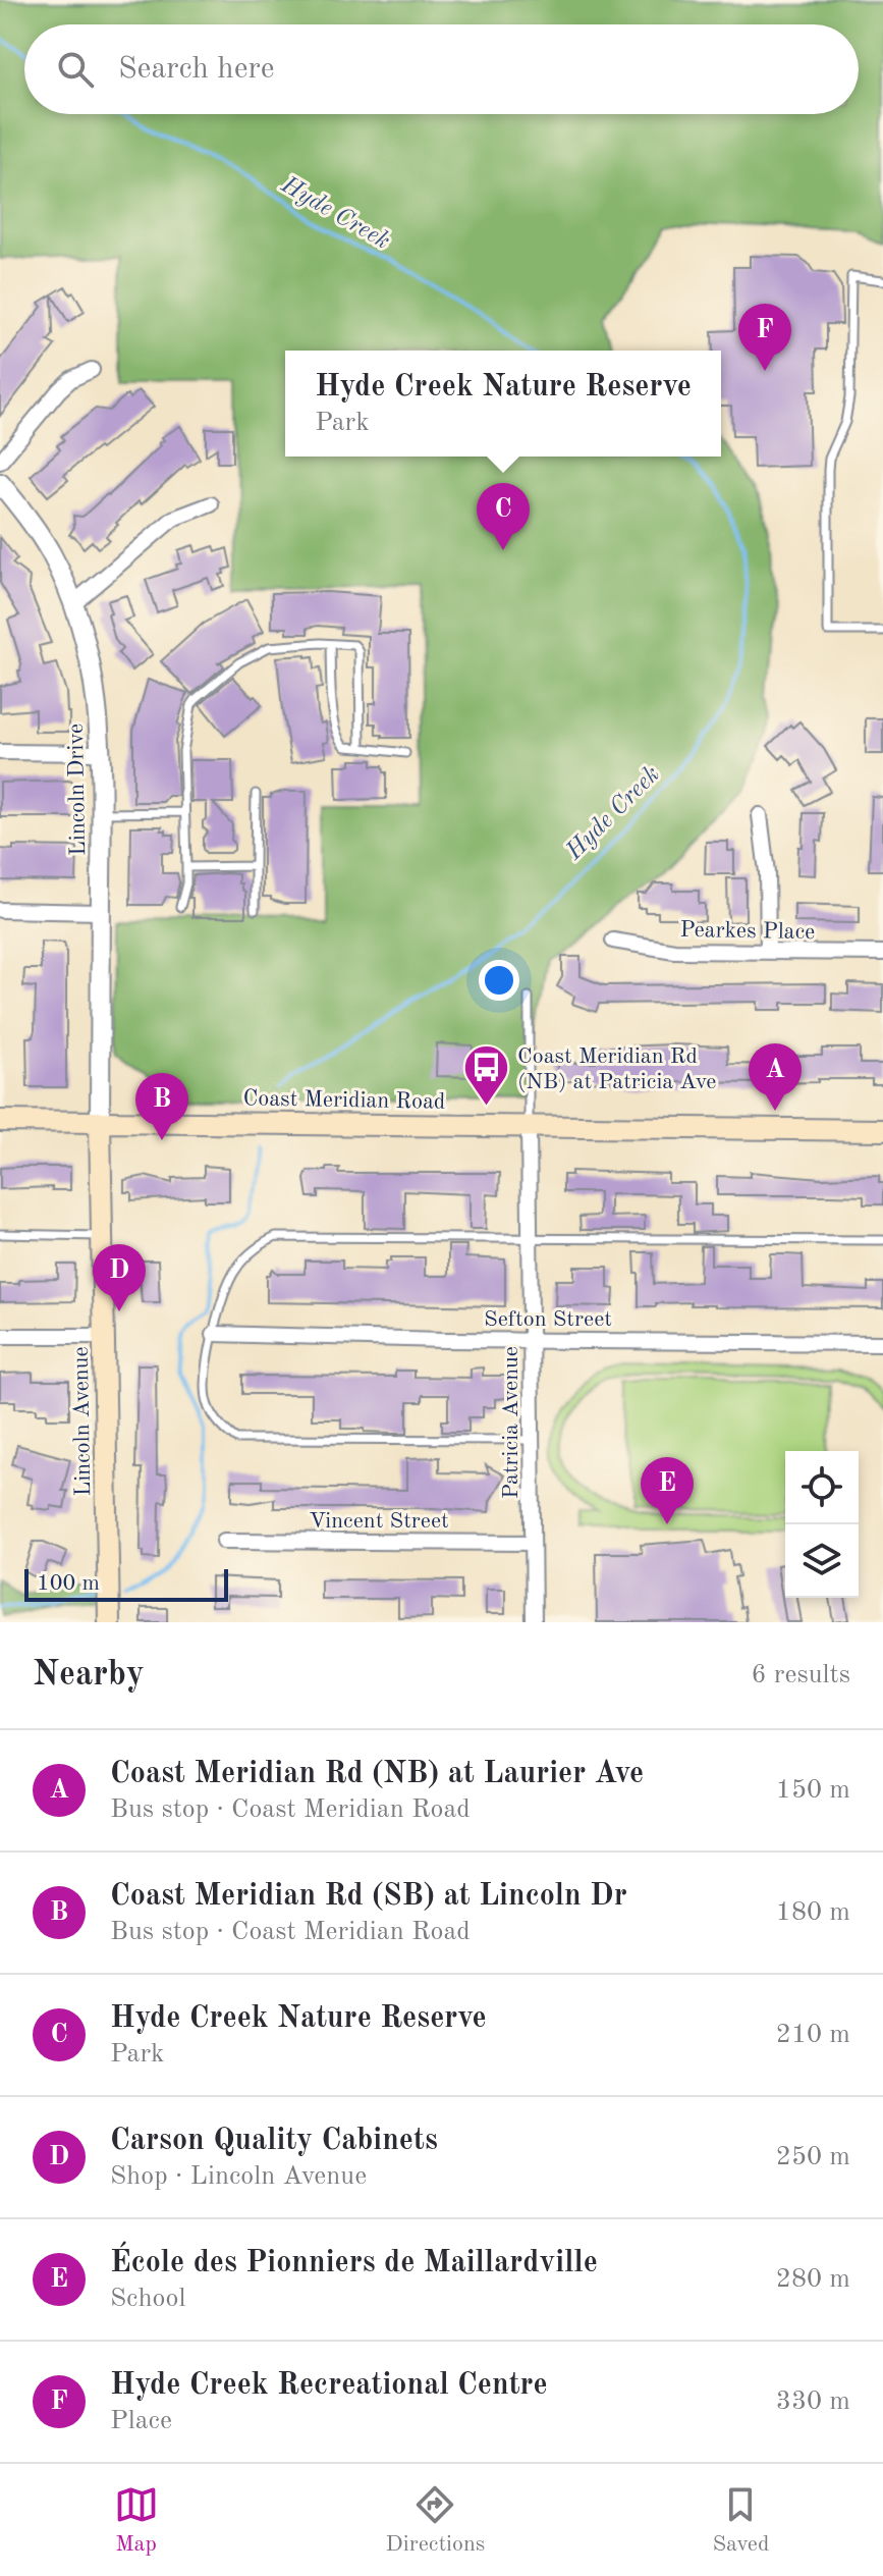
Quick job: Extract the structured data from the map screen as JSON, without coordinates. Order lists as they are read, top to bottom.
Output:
{
  "streets": {
    "main road": ["Coast Meridian Road", "Lincoln Avenue"],
    "street": [
      "Lincoln Drive",
      "Pearkes Place",
      "Sefton Street",
      "Patricia Avenue",
      "Vincent Street"
    ]
  },
  "crossings": [
    ["Lincoln Drive", "Coast Meridian Road"],
    ["Lincoln Drive", "Lincoln Avenue"],
    ["Coast Meridian Road", "Lincoln Avenue"],
    ["Coast Meridian Road", "Patricia Avenue"],
    ["Sefton Street", "Patricia Avenue"],
    ["Patricia Avenue", "Vincent Street"]
  ],
  "water": ["Hyde Creek"],
  "places": {
    "bus stop": ["Coast Meridian Rd (NB) at Patricia Ave"]
  },
  "scale_bar": "100 m",
  "page": {
    "search": "Search here",
    "pins": [
      "F",
      "C",
      "A",
      "B",
      "D",
      "E"
    ],
    "popup": ["Hyde Creek Nature Reserve", "Park"],
    "scale": "100 m",
    "heading": ["Nearby", "6 results"],
    "list": [
      {
        "mark": "A",
        "name": "Coast Meridian Rd (NB) at Laurier Ave",
        "note": "Bus stop · Coast Meridian Road",
        "value": "150 m"
      },
      {
        "mark": "B",
        "name": "Coast Meridian Rd (SB) at Lincoln Dr",
        "note": "Bus stop · Coast Meridian Road",
        "value": "180 m"
      },
      {
        "mark": "C",
        "name": "Hyde Creek Nature Reserve",
        "note": "Park",
        "value": "210 m"
      },
      {
        "mark": "D",
        "name": "Carson Quality Cabinets",
        "note": "Shop · Lincoln Avenue",
        "value": "250 m"
      },
      {
        "mark": "E",
        "name": "École des Pionniers de Maillardville",
        "note": "School",
        "value": "280 m"
      },
      {
        "mark": "F",
        "name": "Hyde Creek Recreational Centre",
        "note": "Place",
        "value": "330 m"
      }
    ],
    "nav": ["Map", "Directions", "Saved"]
  }
}
